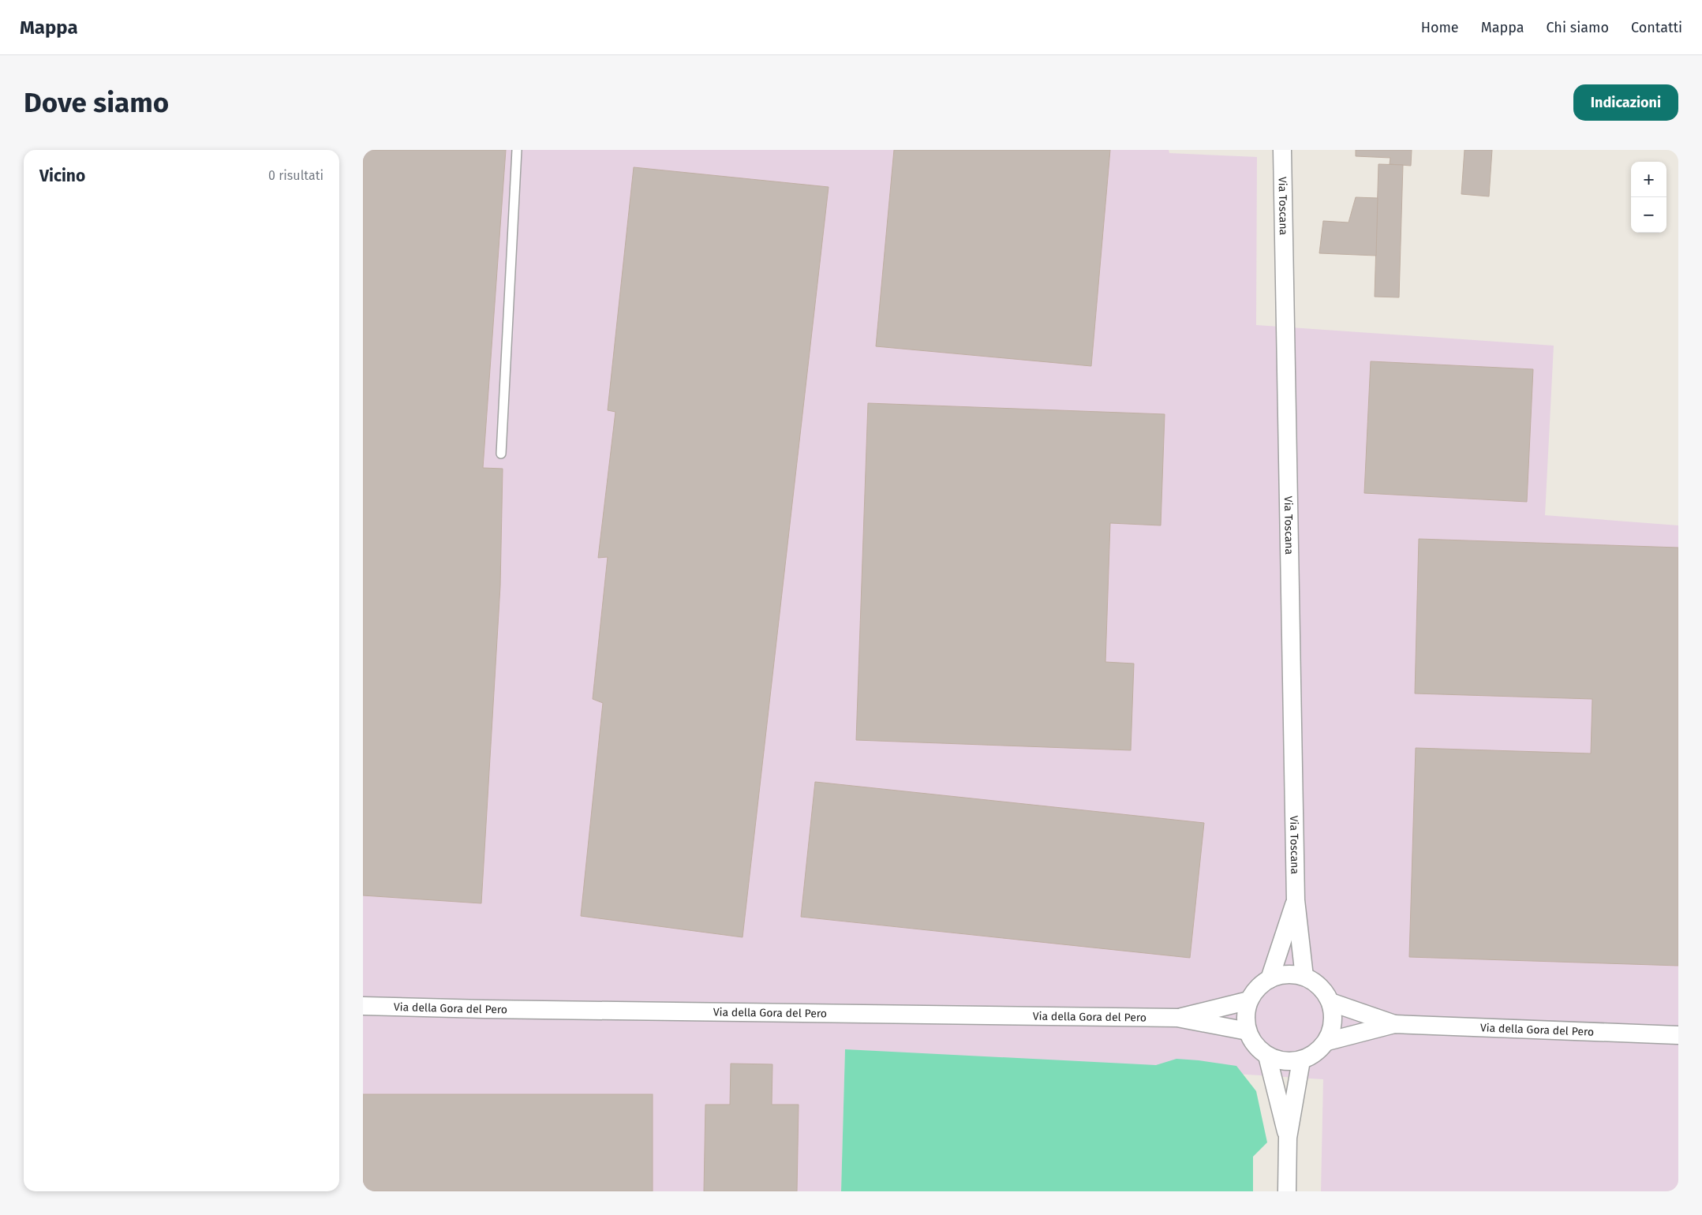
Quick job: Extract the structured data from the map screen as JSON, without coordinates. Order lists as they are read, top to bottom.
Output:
{
  "streets": {
    "street": ["Via Toscana", "Via della Gora del Pero"]
  },
  "crossings": [
    ["Via Toscana", "Via della Gora del Pero"]
  ],
  "page": {
    "header": "Mappa",
    "nav": [
      "Home",
      "Mappa",
      "Chi siamo",
      "Contatti"
    ],
    "buttons": "Indicazioni",
    "title": "Dove siamo",
    "heading": ["Vicino", "0 risultati"],
    "map_buttons": ["+", "−"]
  }
}
